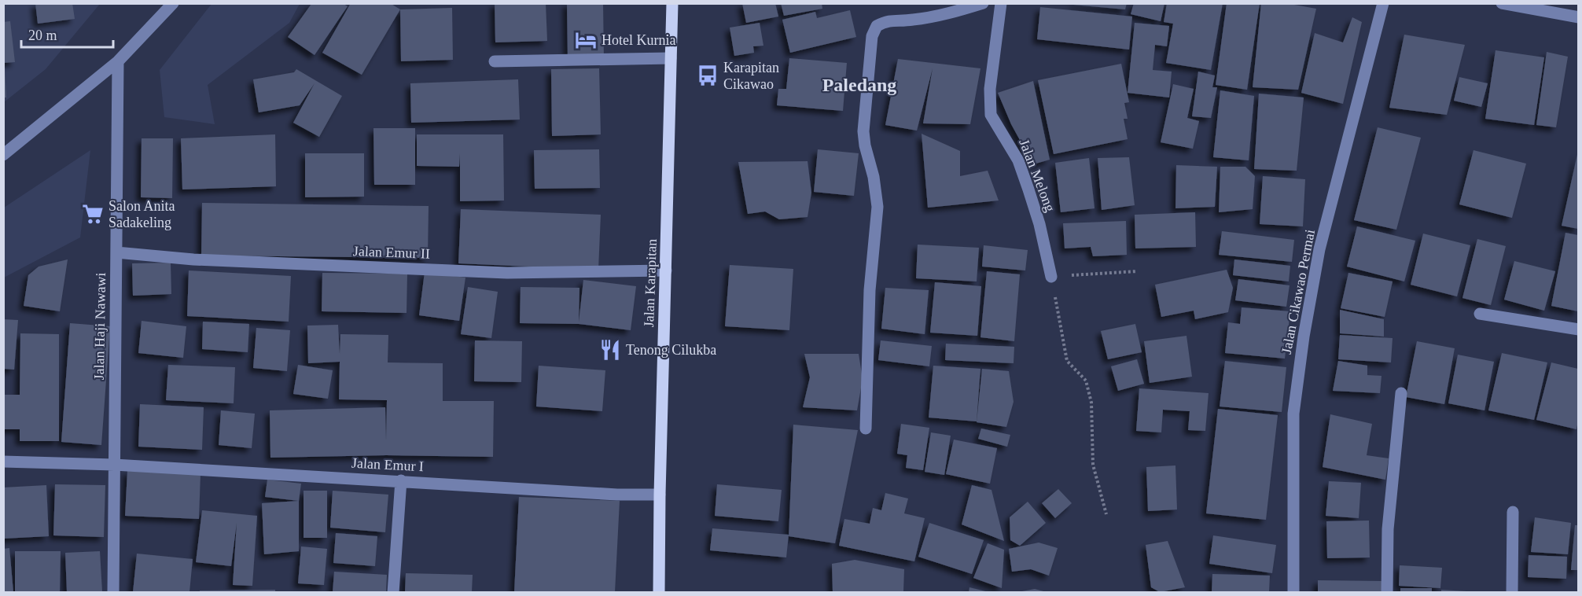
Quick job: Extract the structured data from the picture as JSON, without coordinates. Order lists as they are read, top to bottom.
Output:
{
  "streets": {
    "main road": ["Jalan Karapitan"],
    "street": [
      "Jalan Melong",
      "Jalan Emur II",
      "Jalan Cikawao Permai",
      "Jalan Haji Nawawi",
      "Jalan Emur I"
    ]
  },
  "crossings": [
    ["Jalan Emur II", "Jalan Karapitan"],
    ["Jalan Emur II", "Jalan Haji Nawawi"],
    ["Jalan Karapitan", "Jalan Emur I"],
    ["Jalan Haji Nawawi", "Jalan Emur I"]
  ],
  "districts": ["Paledang"],
  "places": {
    "hotel": ["Hotel Kurnia"],
    "bus stop": ["Karapitan Cikawao"],
    "supermarket": ["Salon Anita Sadakeling"],
    "restaurant": ["Tenong Cilukba"]
  },
  "scale_bar": "20 m"
}
